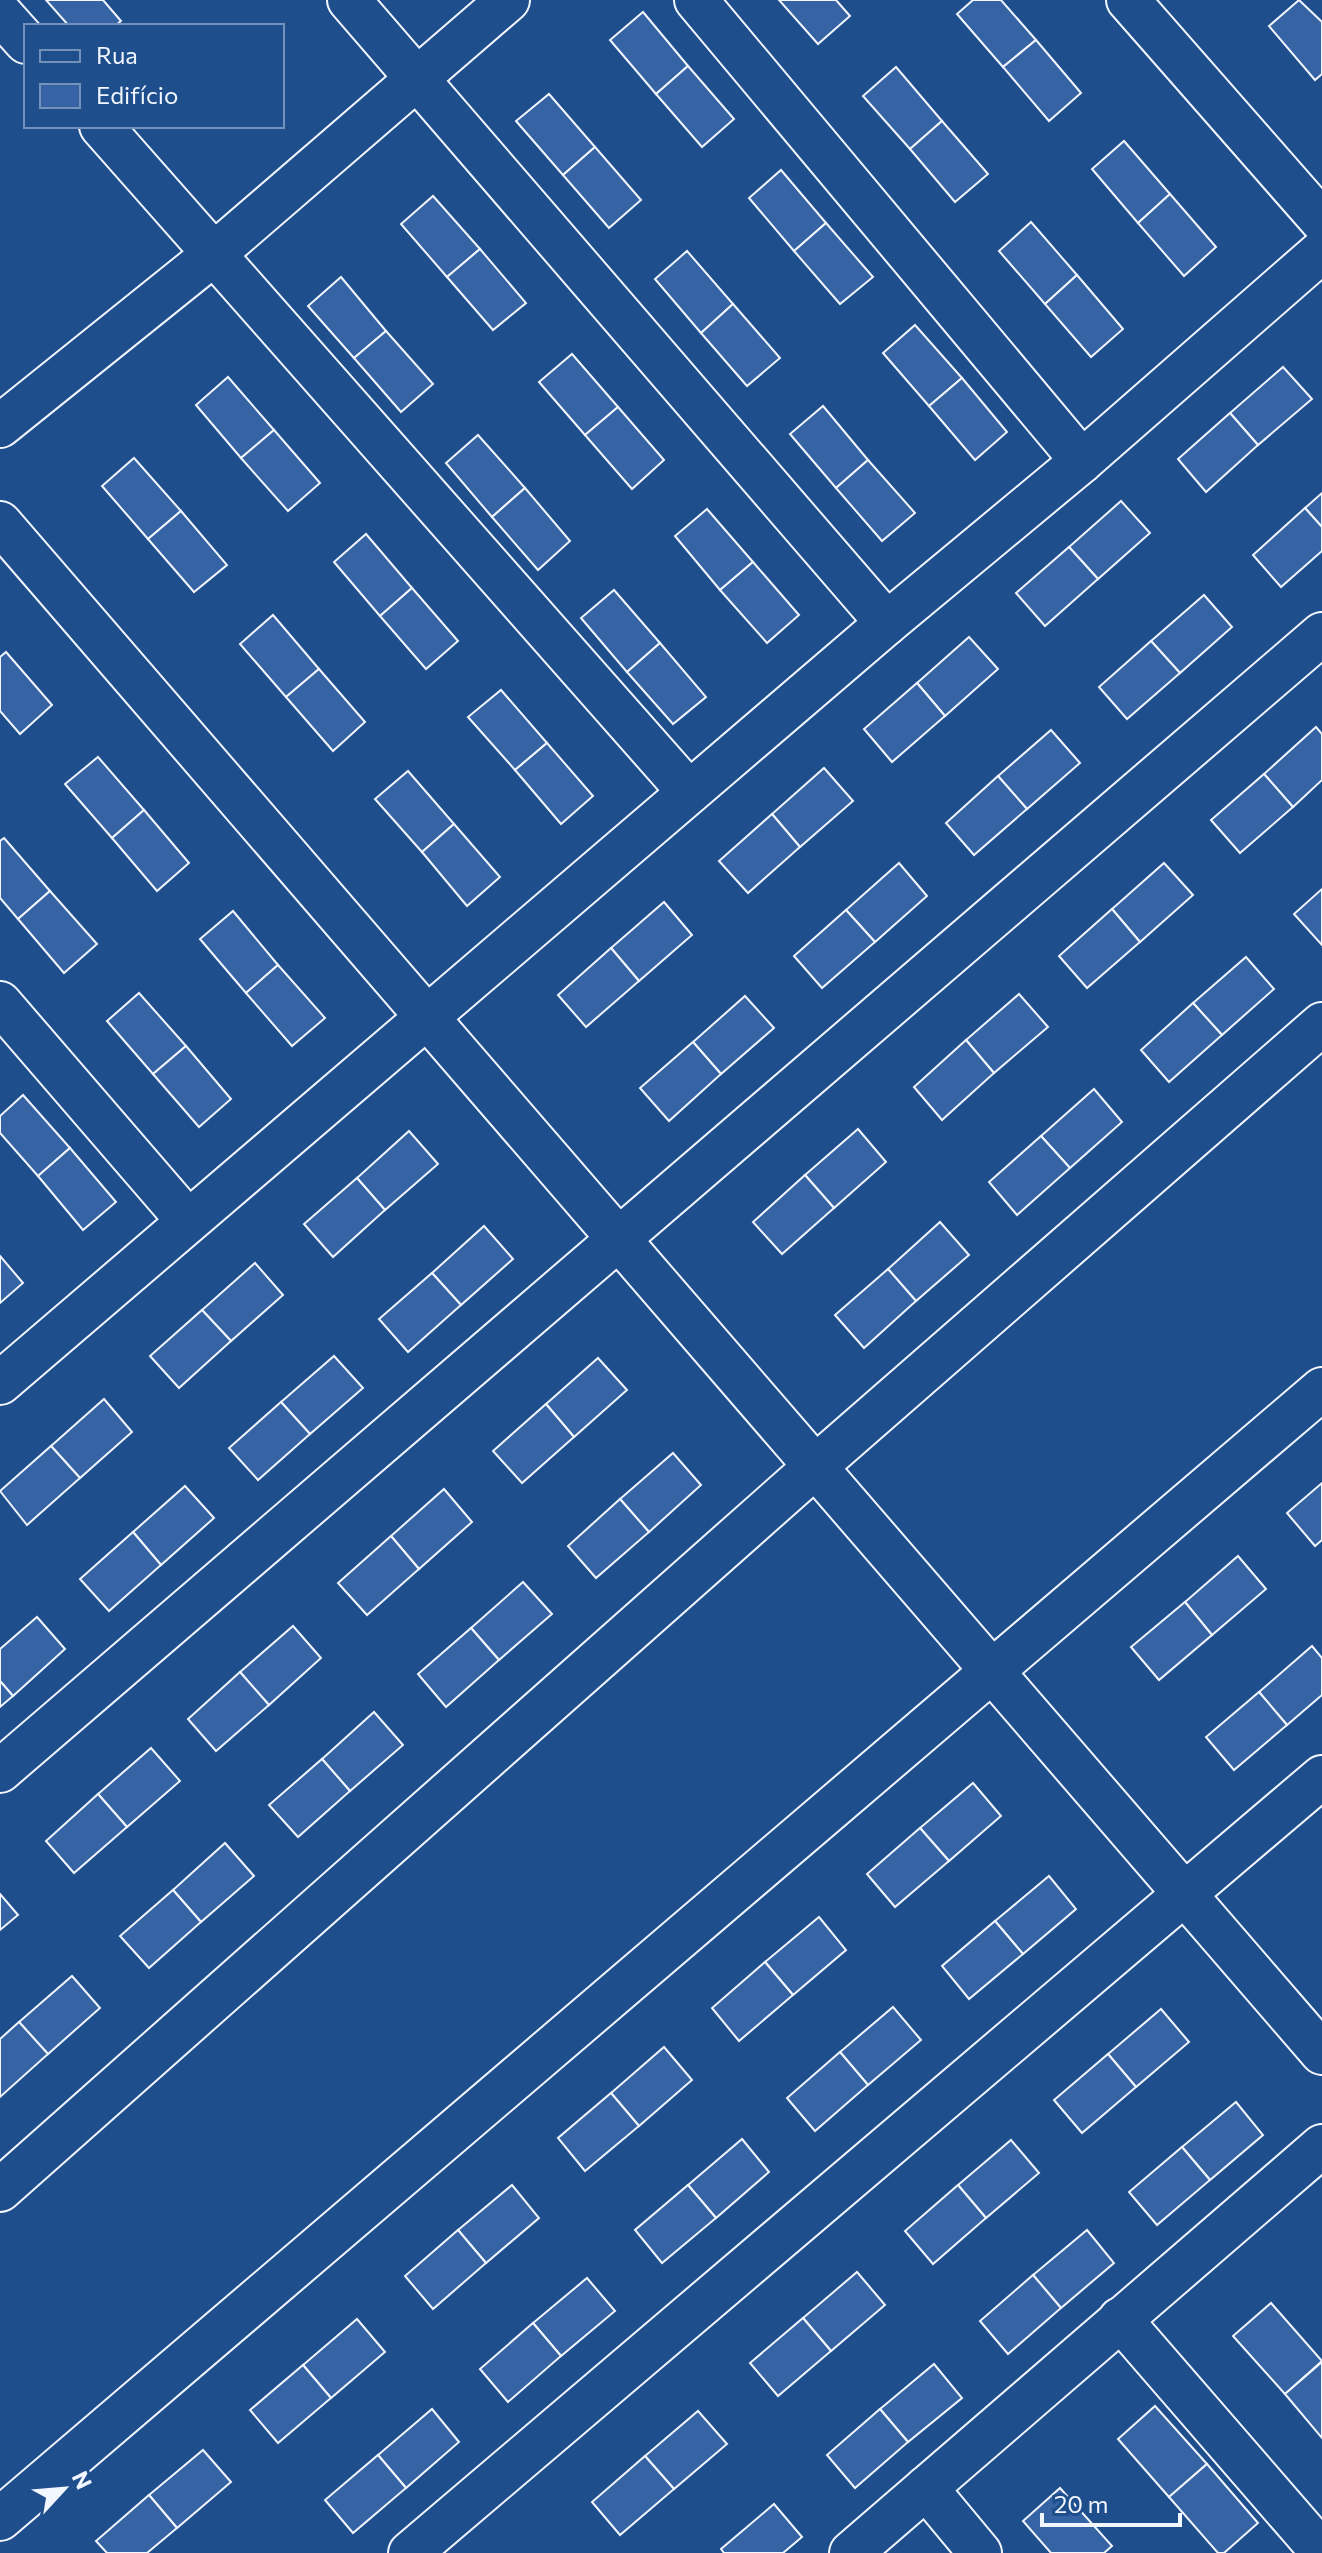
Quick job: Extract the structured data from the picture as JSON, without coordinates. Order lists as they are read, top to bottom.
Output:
{
  "legend": ["Rua", "Edifício"],
  "scale_bar": "20 m",
  "north": "top right"
}
